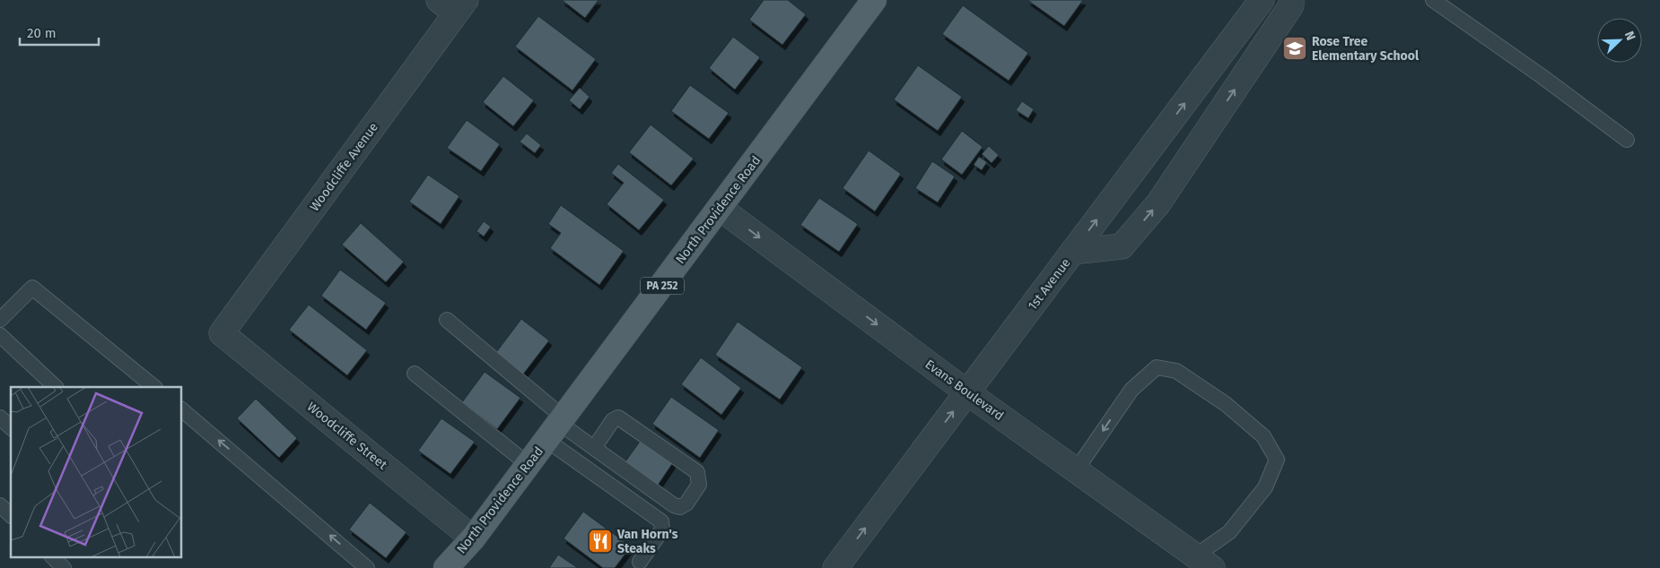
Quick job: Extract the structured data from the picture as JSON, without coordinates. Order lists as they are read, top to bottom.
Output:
{
  "streets": {
    "main road": ["North Providence Road", "PA 252"],
    "street": [
      "Woodcliffe Avenue",
      "1st Avenue",
      "Evans Boulevard",
      "Woodcliffe Street"
    ]
  },
  "crossings": [
    ["Woodcliffe Avenue", "Woodcliffe Street"],
    ["North Providence Road", "Evans Boulevard"],
    ["North Providence Road", "Woodcliffe Street"],
    ["1st Avenue", "Evans Boulevard"]
  ],
  "one_way": ["Evans Boulevard"],
  "places": {
    "school or university": ["Rose Tree Elementary School"],
    "restaurant": ["Van Horn's Steaks"]
  },
  "scale_bar": "20 m",
  "north": "top right"
}
